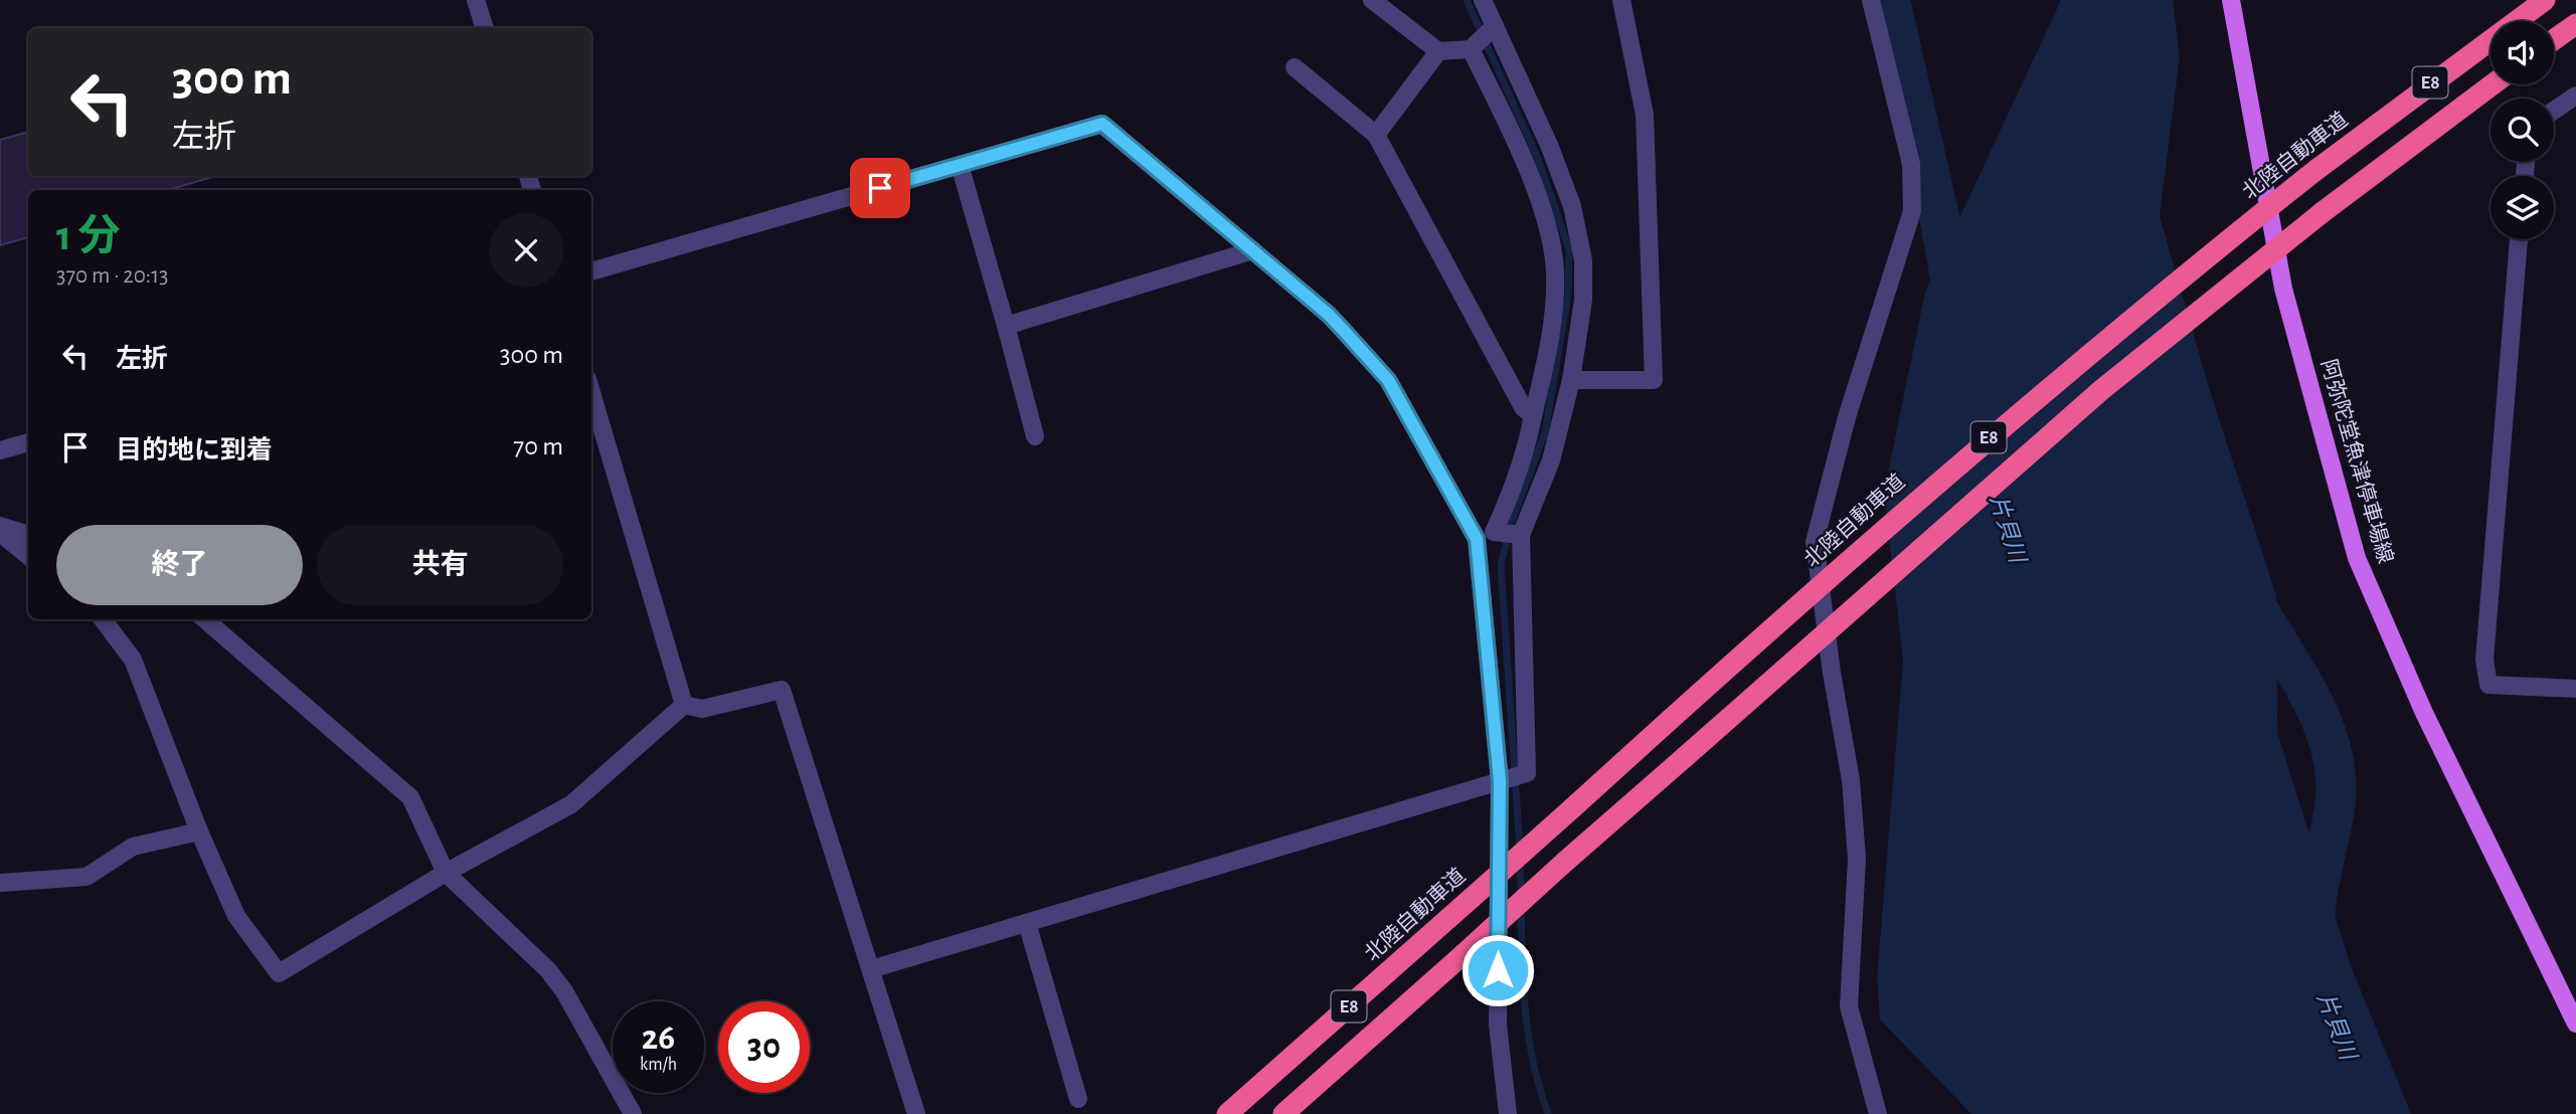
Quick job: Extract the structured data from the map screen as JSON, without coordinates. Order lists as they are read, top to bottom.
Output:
{
  "streets": {
    "highway": ["E8", "北陸自動車道"],
    "main road": ["阿弥陀堂魚津停車場線"]
  },
  "water": ["片貝川"],
  "page": {
    "turn": ["300 m", "左折"],
    "heading": ["1 分", "370 m · 20:13"],
    "list": [
      {
        "name": "左折",
        "value": "300 m"
      },
      {
        "name": "目的地に到着",
        "value": "70 m"
      }
    ],
    "buttons": ["終了", "共有"],
    "speed": "26 km/h",
    "limit": "30"
  }
}
